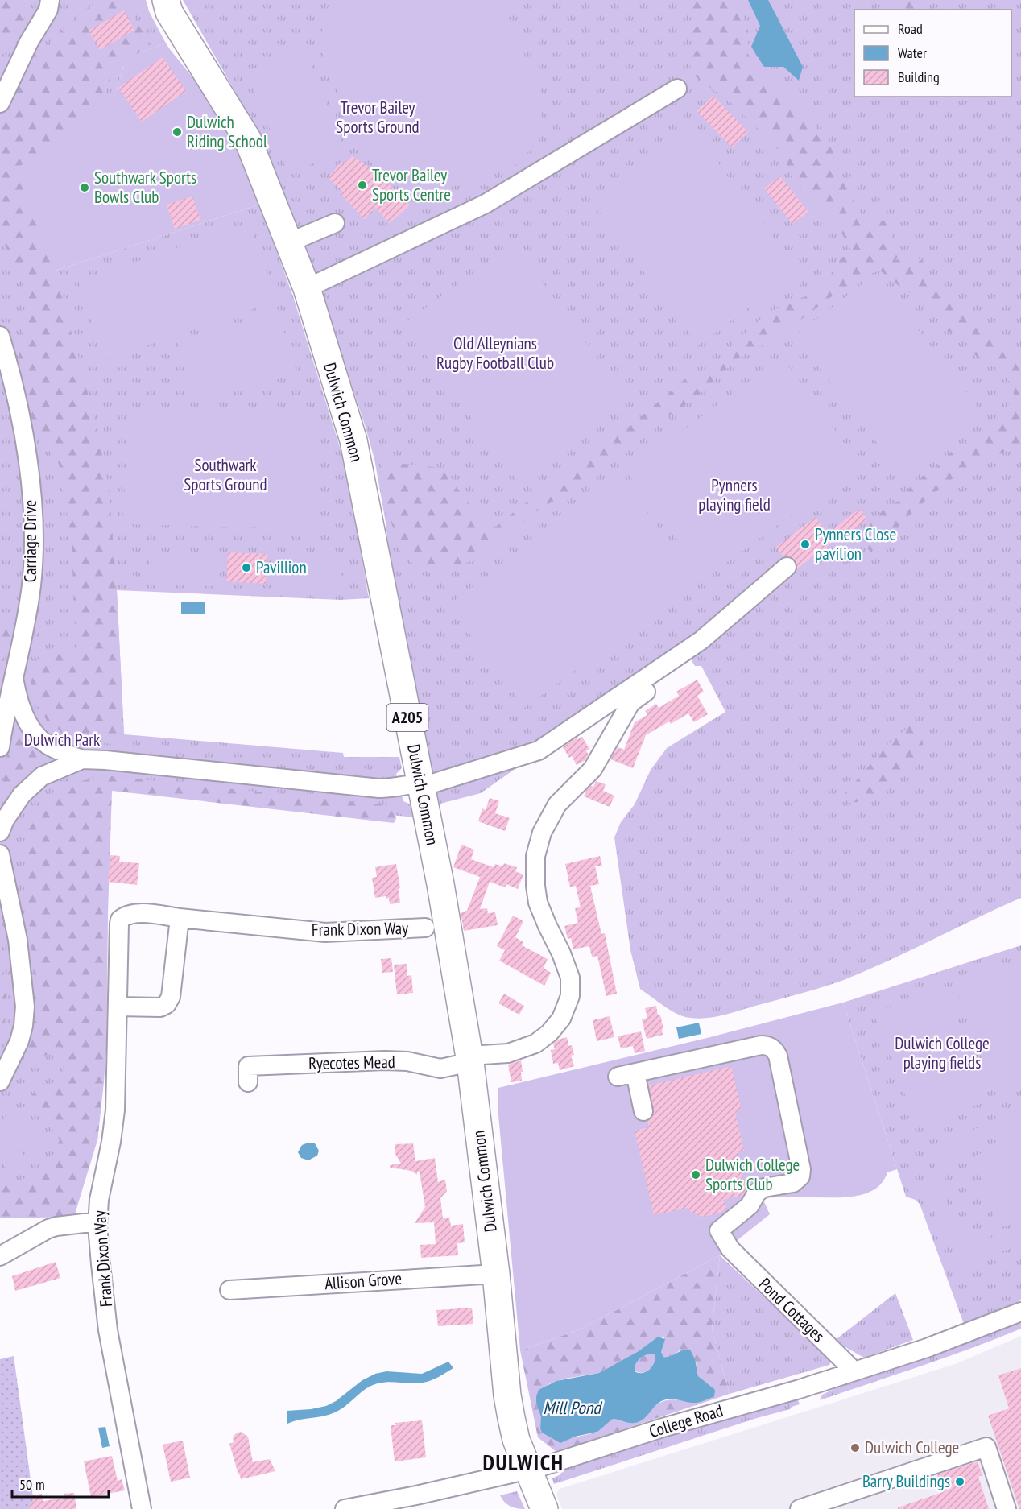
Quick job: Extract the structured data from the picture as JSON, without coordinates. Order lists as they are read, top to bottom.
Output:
{
  "streets": {
    "highway": ["Dulwich Common", "A205"],
    "street": [
      "Carriage Drive",
      "Frank Dixon Way",
      "Ryecotes Mead",
      "Allison Grove",
      "Pond Cottages",
      "College Road"
    ]
  },
  "crossings": [
    ["Dulwich Common", "Ryecotes Mead"],
    ["Dulwich Common", "Allison Grove"],
    ["Dulwich Common", "College Road"],
    ["Pond Cottages", "College Road"]
  ],
  "districts": ["DULWICH"],
  "water": ["Mill Pond"],
  "parks": [
    "Trevor Bailey Sports Ground",
    "Old Alleynians Rugby Football Club",
    "Southwark Sports Ground",
    "Pynners playing field",
    "Dulwich Park",
    "Dulwich College playing fields"
  ],
  "places": [
    "Dulwich Riding School",
    "Trevor Bailey Sports Centre",
    "Southwark Sports Bowls Club",
    "Pynners Close pavilion",
    "Pavillion",
    "Dulwich College Sports Club",
    "Dulwich College",
    "Barry Buildings"
  ],
  "legend": ["Road", "Water", "Building"],
  "scale_bar": "50 m"
}
